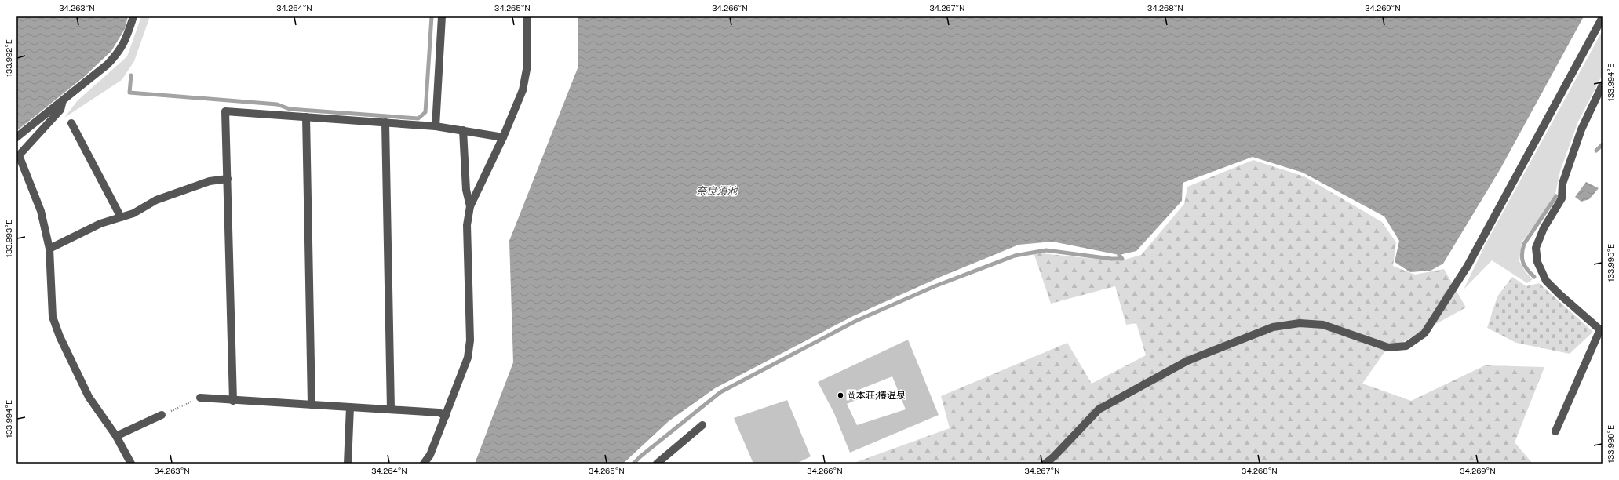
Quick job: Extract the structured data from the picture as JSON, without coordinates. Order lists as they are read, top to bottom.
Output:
{
  "water": ["奈良須池"],
  "places": ["岡本荘;椿温泉"],
  "coordinates": [
    "34.263°N",
    "34.264°N",
    "34.265°N",
    "34.266°N",
    "34.267°N",
    "34.268°N",
    "34.269°N",
    "133.992°E",
    "133.994°E",
    "133.993°E",
    "133.995°E",
    "133.996°E"
  ]
}
